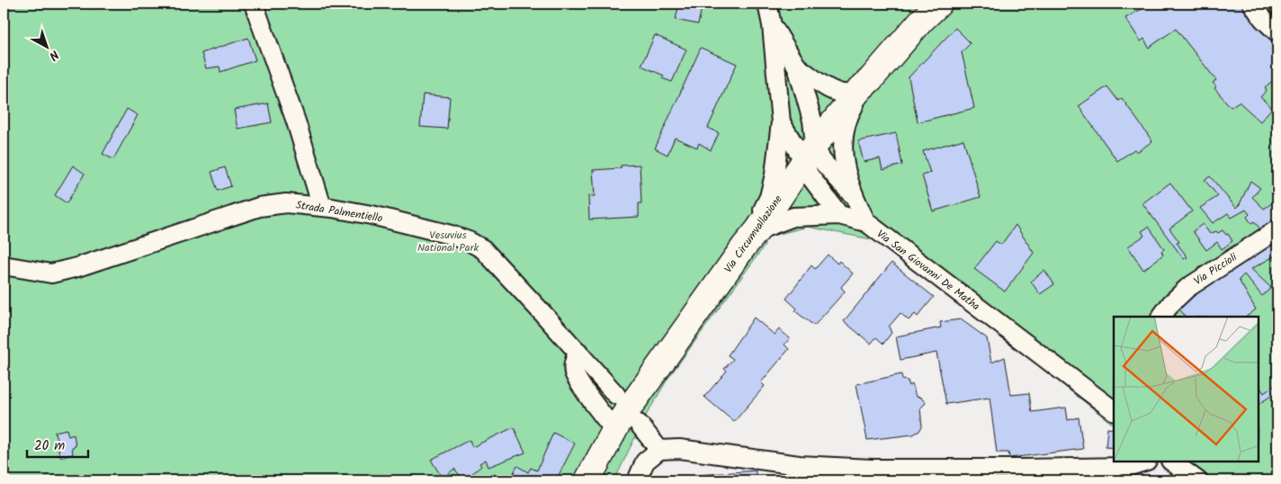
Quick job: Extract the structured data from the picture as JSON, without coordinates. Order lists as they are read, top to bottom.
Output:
{
  "streets": {
    "main road": ["Via Circumvallazione"],
    "street": ["Strada Palmentiello", "Via Piccioli", "Via San Giovanni De Matha"]
  },
  "crossings": [
    ["Via Circumvallazione", "Via San Giovanni De Matha"]
  ],
  "parks": ["Vesuvius National Park"],
  "scale_bar": "20 m",
  "north": "bottom right"
}
